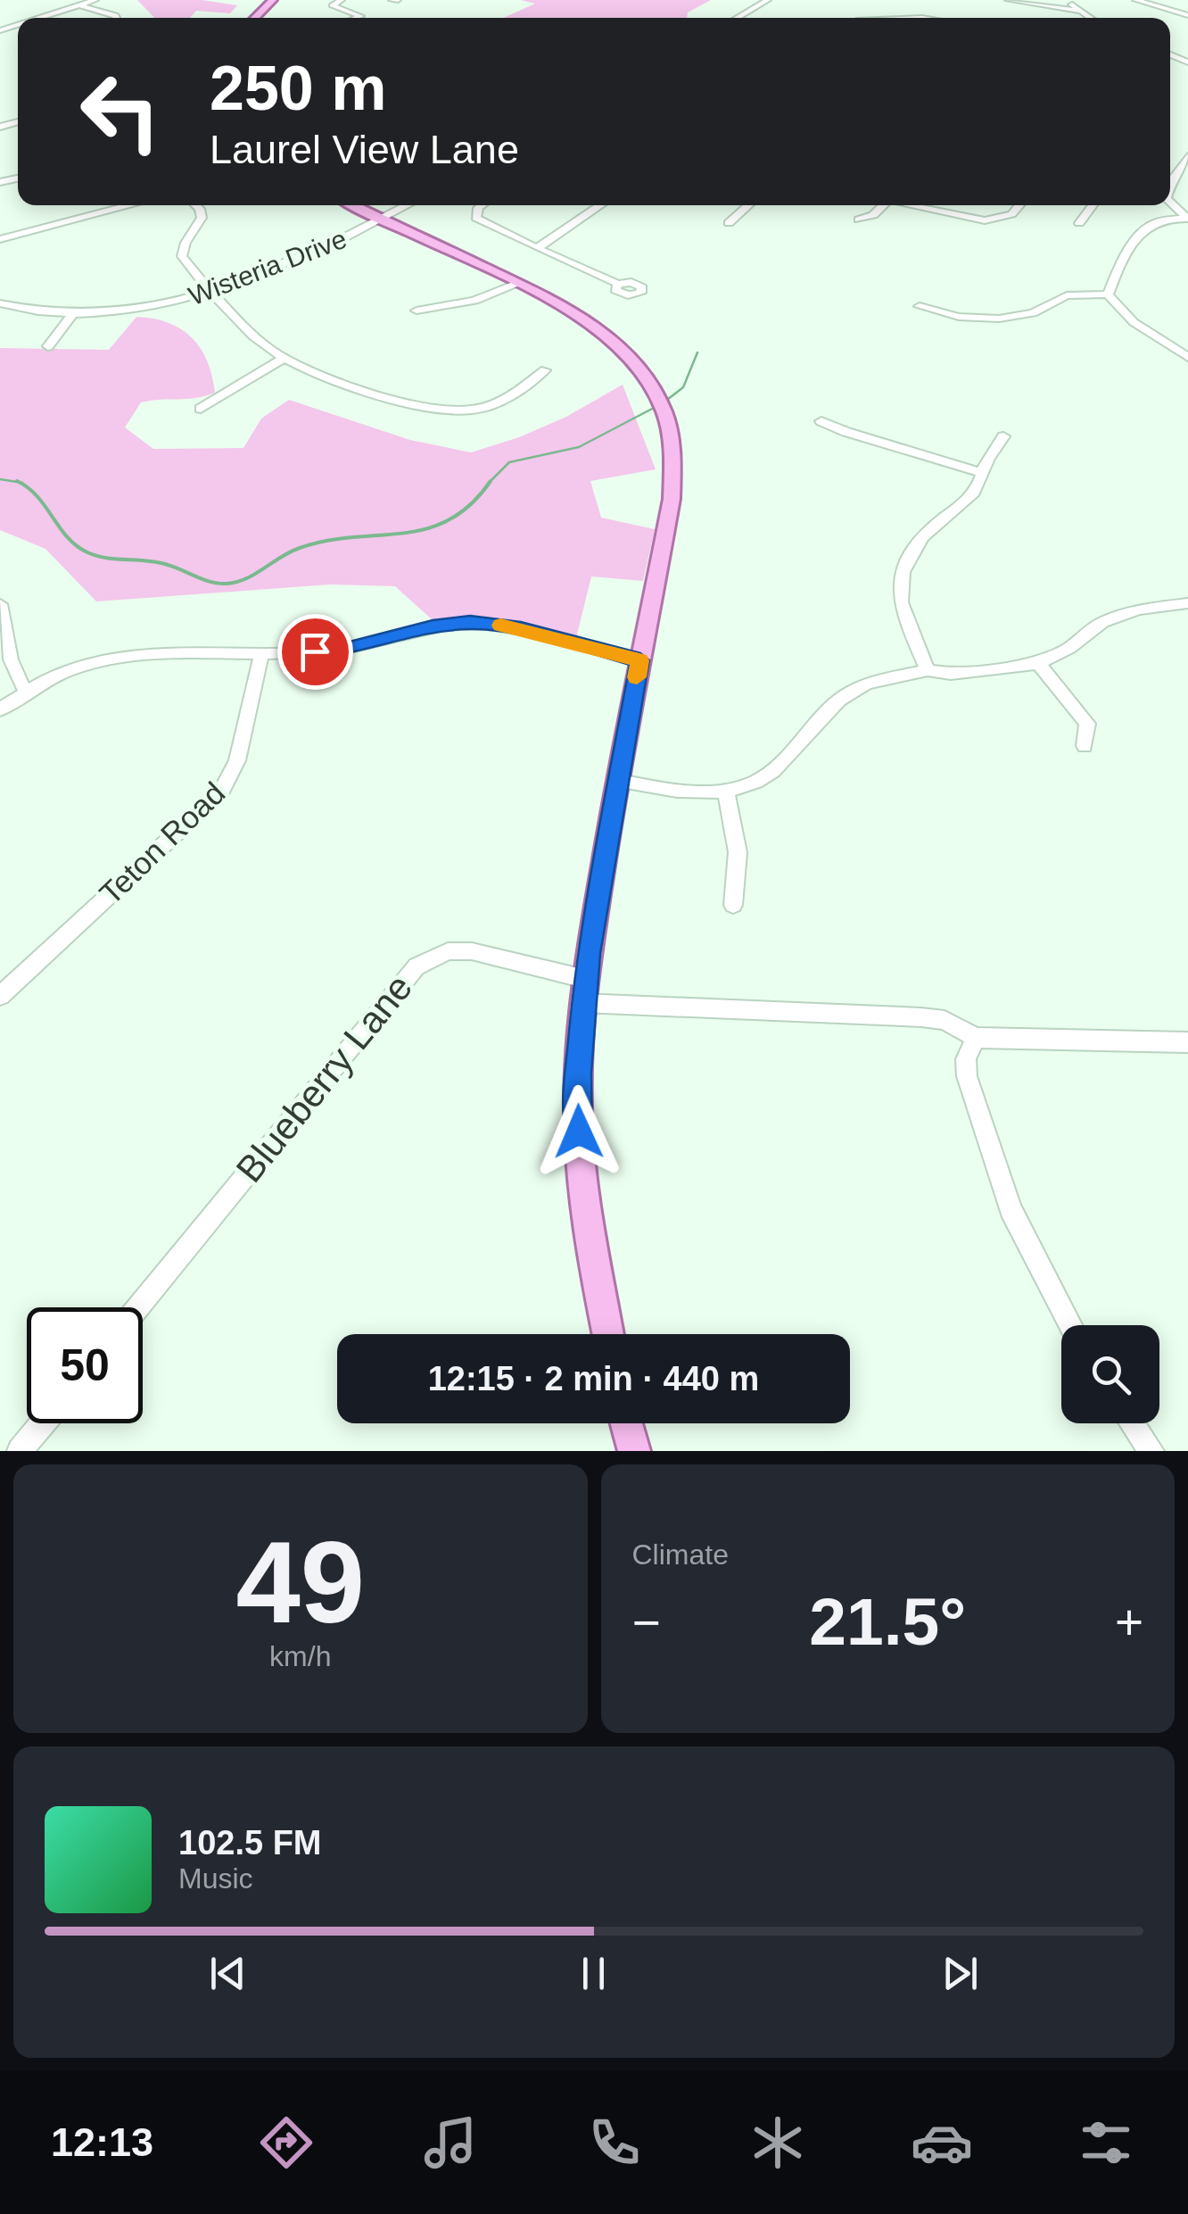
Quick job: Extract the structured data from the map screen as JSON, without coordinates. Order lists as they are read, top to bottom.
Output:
{
  "streets": {
    "street": ["Wisteria Drive", "Teton Road", "Blueberry Lane"]
  },
  "page": {
    "turn": ["250 m", "Laurel View Lane"],
    "limit": "50",
    "trip": "12:15 · 2 min · 440 m",
    "tile": [
      ["49", "km/h"],
      "Climate"
    ],
    "heat": ["−", "21.5°", "+"],
    "song": ["102.5 FM", "Music"],
    "tabs": "12:13"
  }
}
